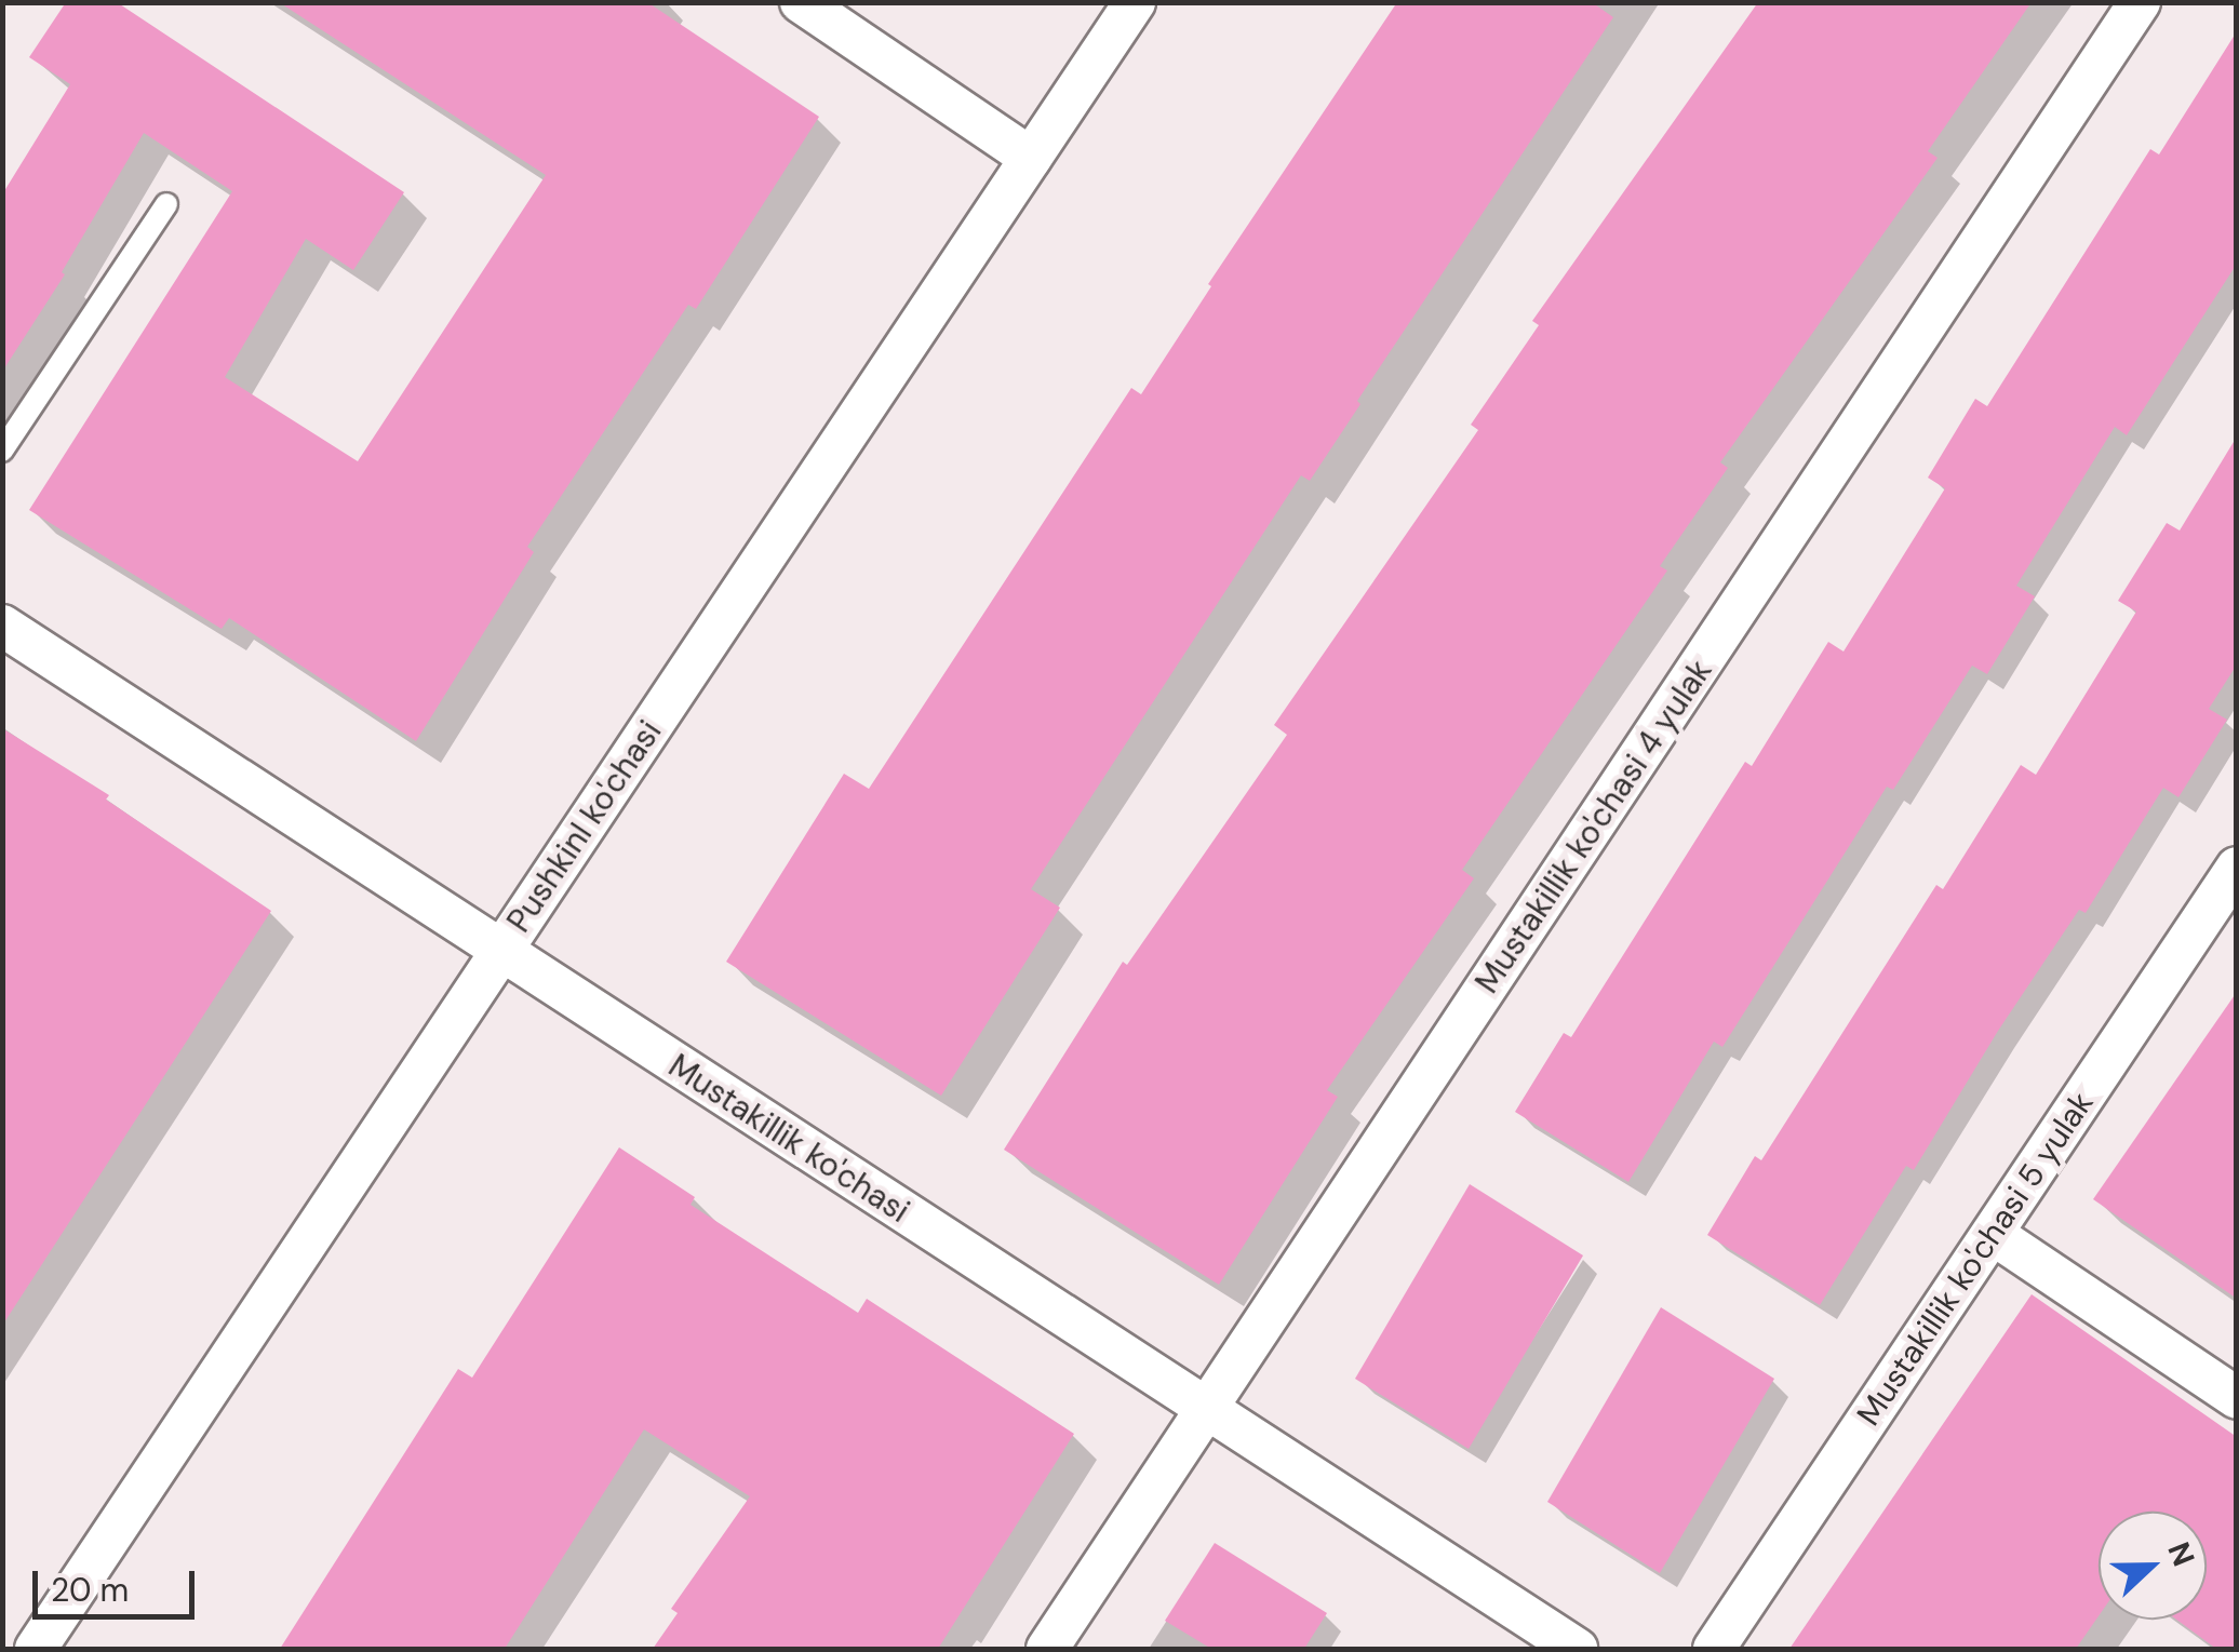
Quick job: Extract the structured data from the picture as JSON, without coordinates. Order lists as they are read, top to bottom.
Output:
{
  "streets": {
    "street": [
      "Pushkinl ko'chasi",
      "Mustakillik ko'chasi 4 yulak",
      "Mustakillik ko'chasi",
      "Mustakillik ko'chasi 5 yulak"
    ]
  },
  "crossings": [
    ["Pushkinl ko'chasi", "Mustakillik ko'chasi"],
    ["Mustakillik ko'chasi 4 yulak", "Mustakillik ko'chasi"]
  ],
  "scale_bar": "20 m",
  "north": "right"
}
